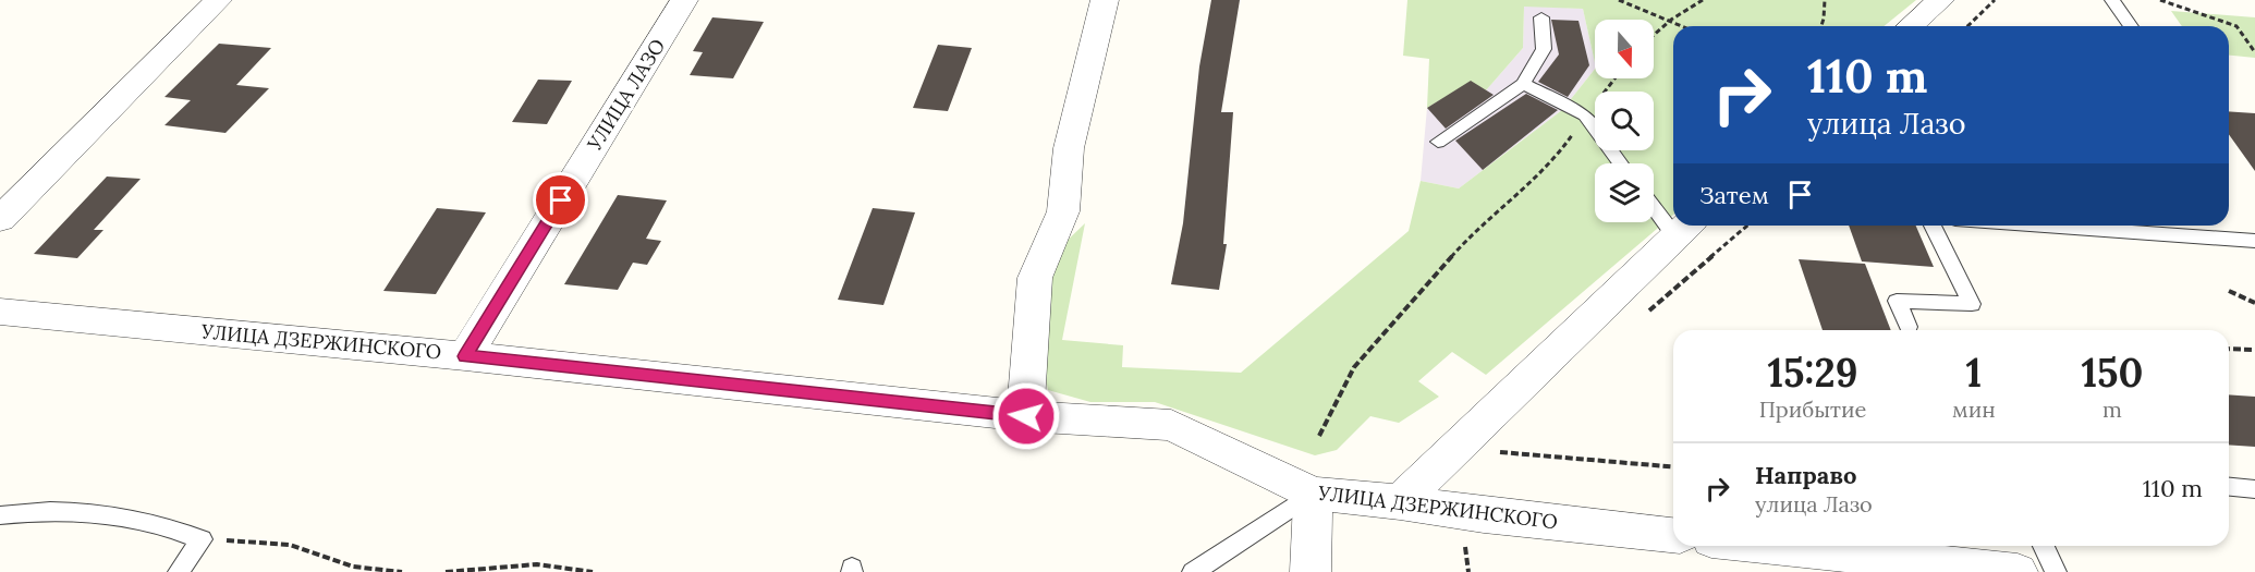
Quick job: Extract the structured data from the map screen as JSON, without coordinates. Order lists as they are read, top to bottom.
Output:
{
  "streets": {
    "street": ["УЛИЦА ЛАЗО", "УЛИЦА ДЗЕРЖИНСКОГО"]
  },
  "crossings": [
    ["УЛИЦА ЛАЗО", "УЛИЦА ДЗЕРЖИНСКОГО"]
  ],
  "north": "bottom",
  "page": {
    "turn": ["110 m", "улица Лазо"],
    "then": "Затем",
    "eta": [
      "15:29",
      "Прибытие",
      "1",
      "мин",
      "150",
      "m"
    ],
    "list": [
      {
        "name": "Направо",
        "note": "улица Лазо",
        "value": "110 m"
      }
    ]
  }
}
